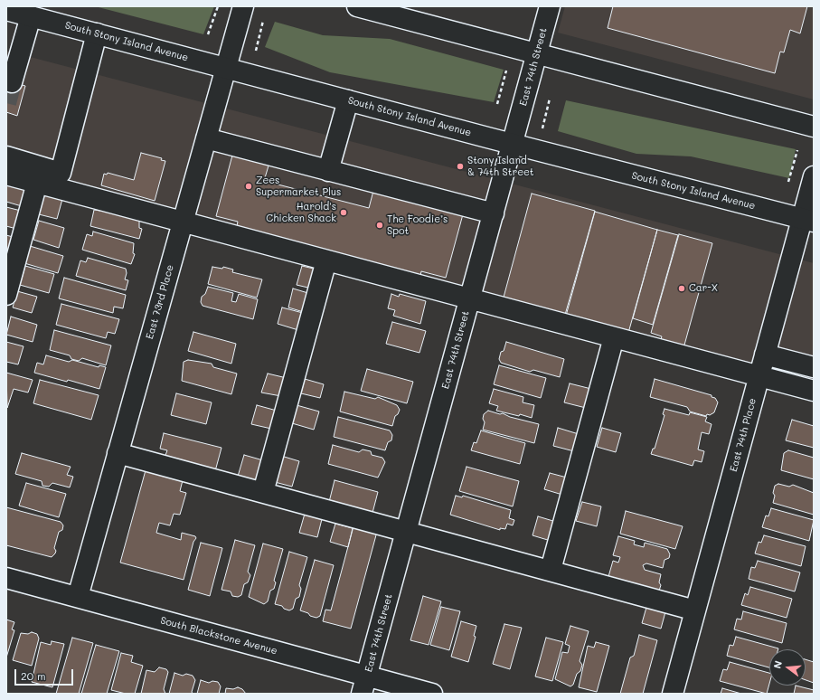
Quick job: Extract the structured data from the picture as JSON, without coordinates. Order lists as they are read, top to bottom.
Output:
{
  "streets": {
    "main road": [
      "South Stony Island Avenue",
      "East 74th Street",
      "East 73rd Place",
      "East 74th Place",
      "South Blackstone Avenue"
    ]
  },
  "crossings": [
    ["South Stony Island Avenue", "East 74th Street"],
    ["South Stony Island Avenue", "East 73rd Place"],
    ["South Stony Island Avenue", "East 74th Place"],
    ["East 74th Street", "South Blackstone Avenue"],
    ["East 73rd Place", "South Blackstone Avenue"]
  ],
  "places": [
    "Stony Island & 74th Street",
    "Zees Supermarket Plus",
    "Harold's Chicken Shack",
    "The Foodie’s Spot",
    "Car-X"
  ],
  "scale_bar": "20 m",
  "north": "left"
}
